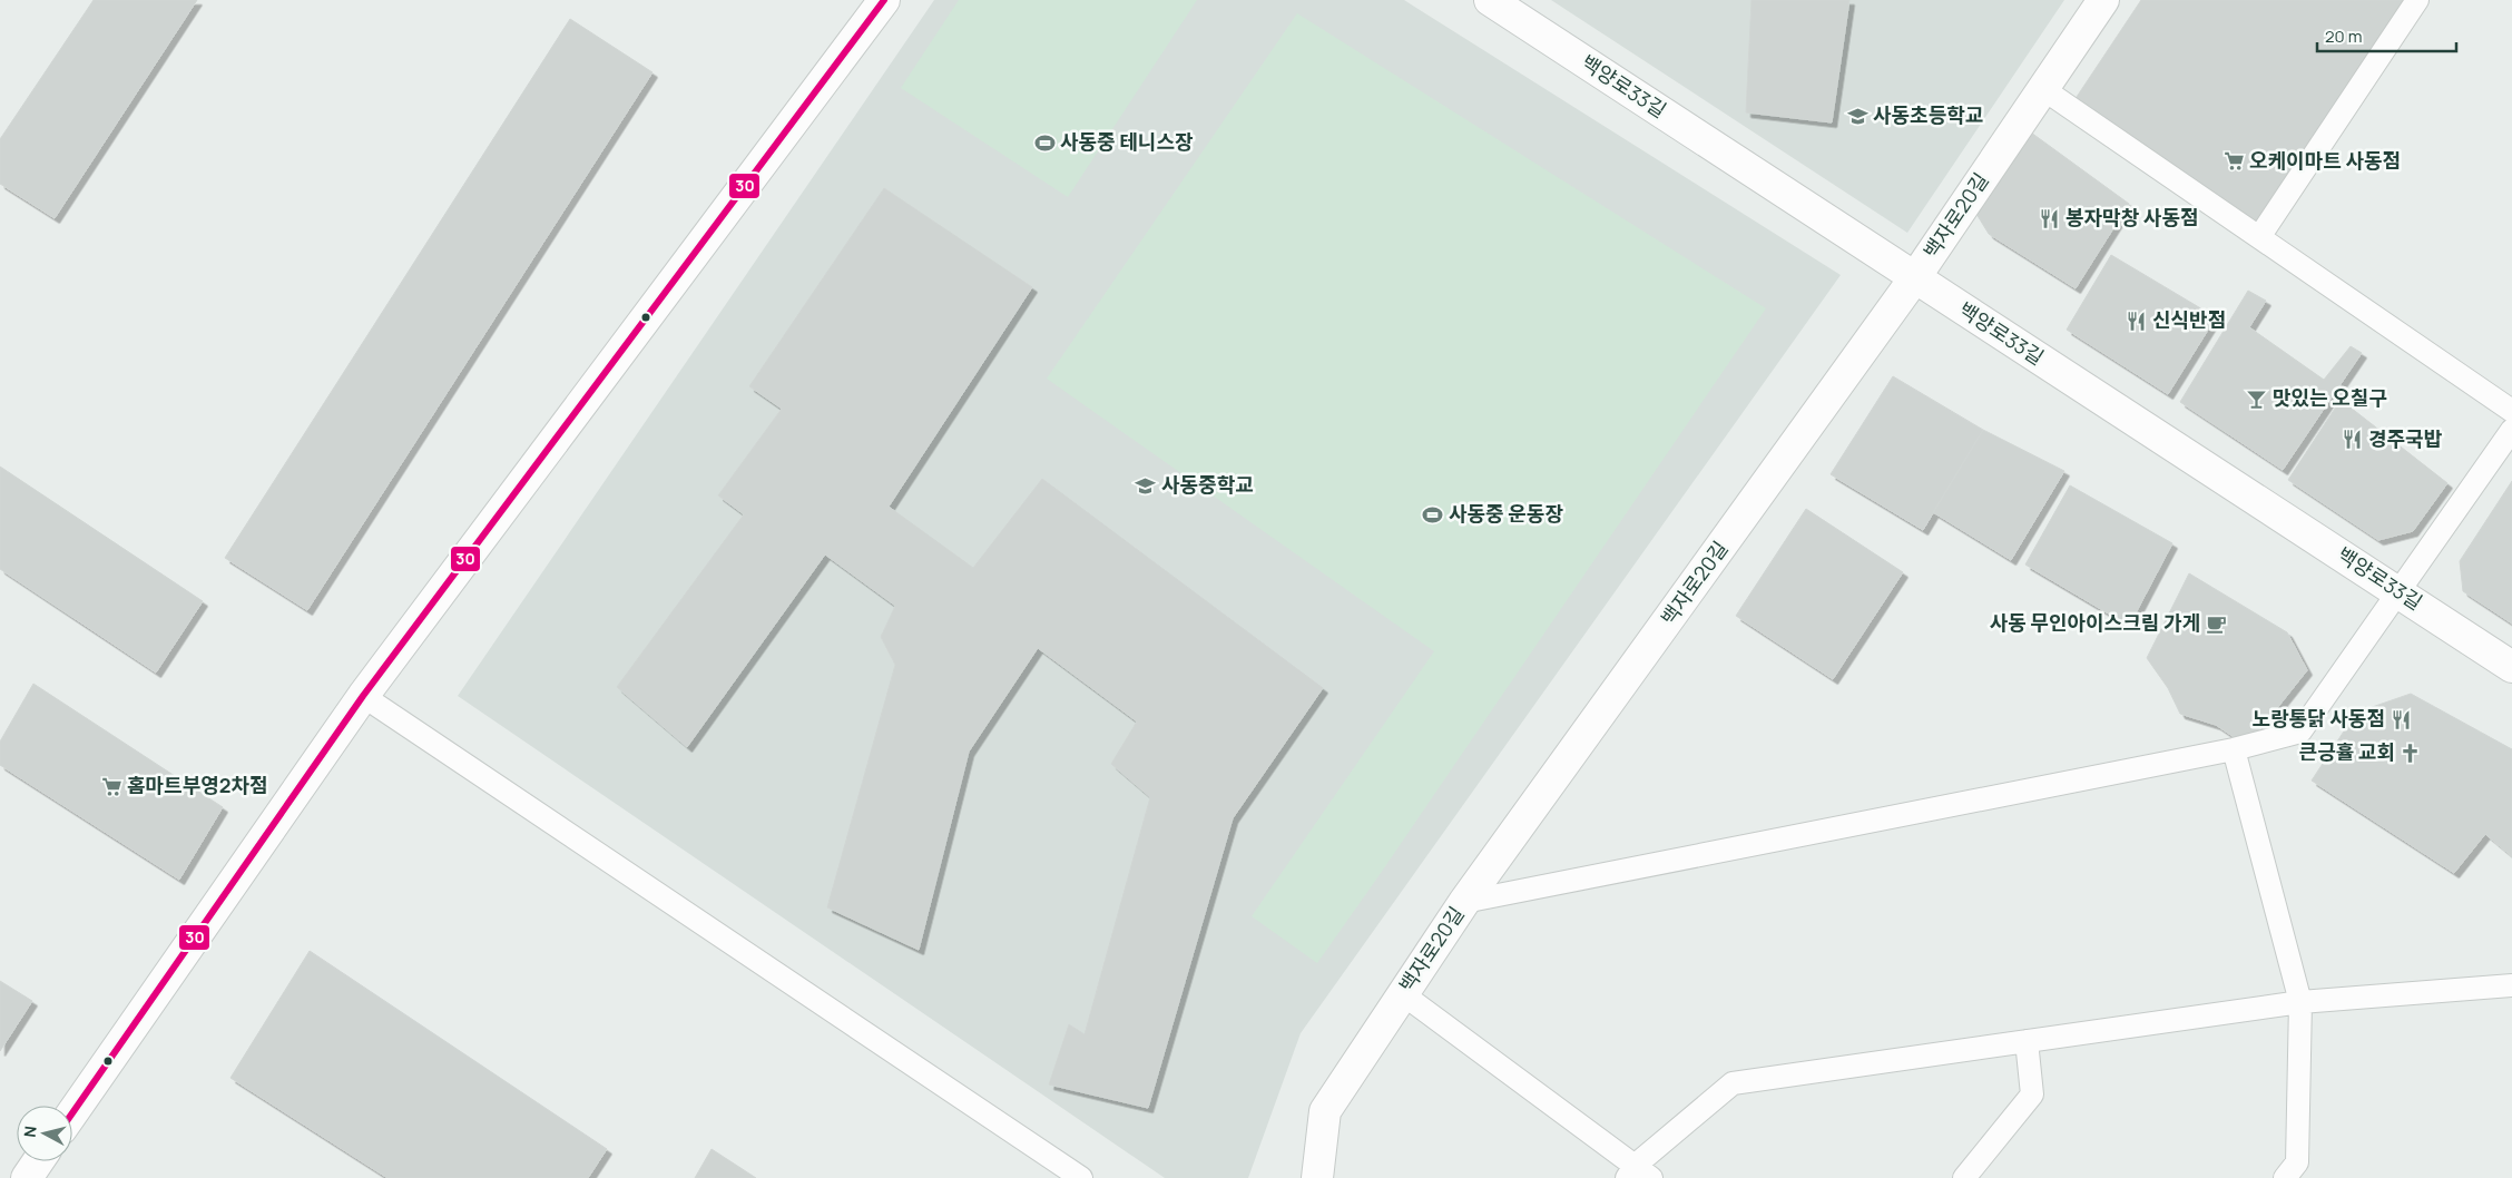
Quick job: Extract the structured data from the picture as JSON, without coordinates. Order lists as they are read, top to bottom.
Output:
{
  "streets": {
    "street": ["백양로33길", "백자로20길"]
  },
  "crossings": [
    ["백양로33길", "백자로20길"]
  ],
  "places": {
    "school or university": ["사동초등학교", "사동중학교"],
    "sports": ["사동중 테니스장", "사동중 운동장"],
    "supermarket": ["오케이마트 사동점", "홈마트부영2차점"],
    "restaurant": [
      "봉자막창 사동점",
      "신식반점",
      "경주국밥",
      "노랑통닭 사동점"
    ],
    "bar": ["맛있는 오칠구"],
    "cafe": ["사동 무인아이스크림 가게"],
    "church": ["큰긍휼 교회"]
  },
  "lines": ["transit line 30"],
  "scale_bar": "20 m",
  "north": "left"
}
